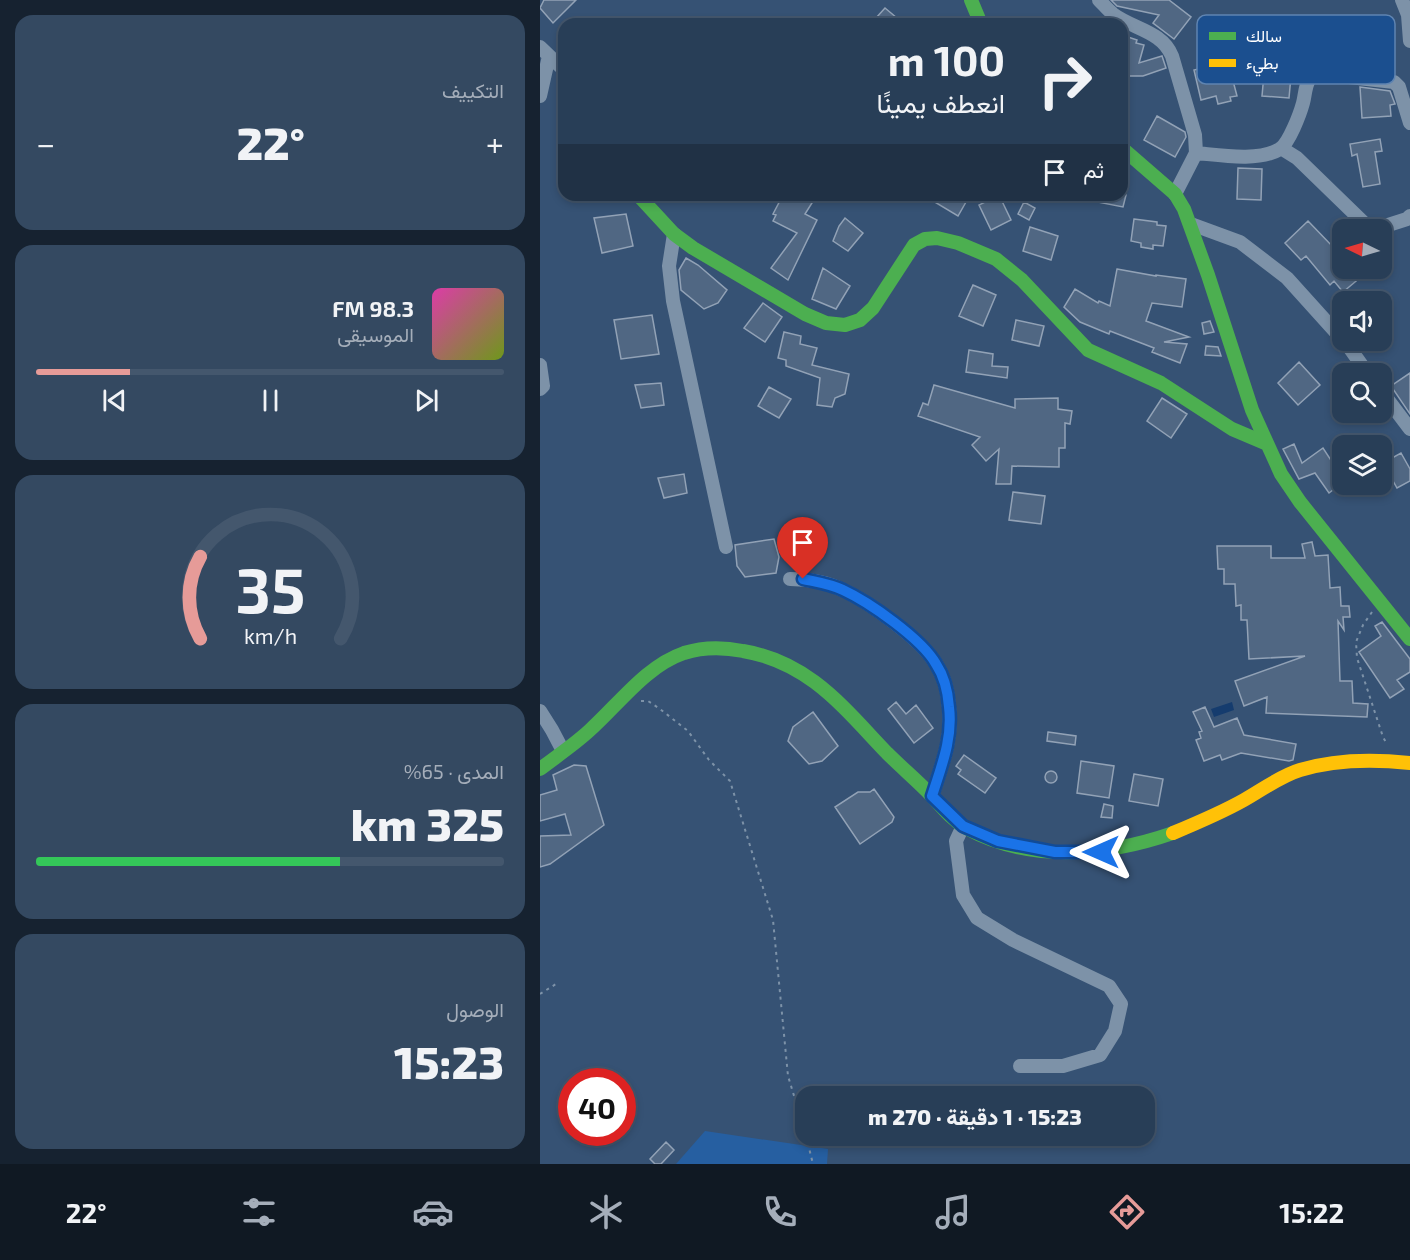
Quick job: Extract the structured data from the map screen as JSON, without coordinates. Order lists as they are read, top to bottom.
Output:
{
  "legend": ["سالك", "بطيء"],
  "north": "left",
  "page": {
    "tile": [
      "التكييف",
      ["المدى · 65%", "325 km"],
      ["الوصول", "15:23"]
    ],
    "turn": ["100 m", "انعطف يمينًا"],
    "heat": ["−", "22°", "+"],
    "then": "ثم",
    "song": ["98.3 FM", "الموسيقى"],
    "limit": "40",
    "trip": "15:23 · 1 دقيقة · 270 m",
    "tabs": ["15:22", "22°"],
    "gauge": ["35", "km/h"]
  }
}
